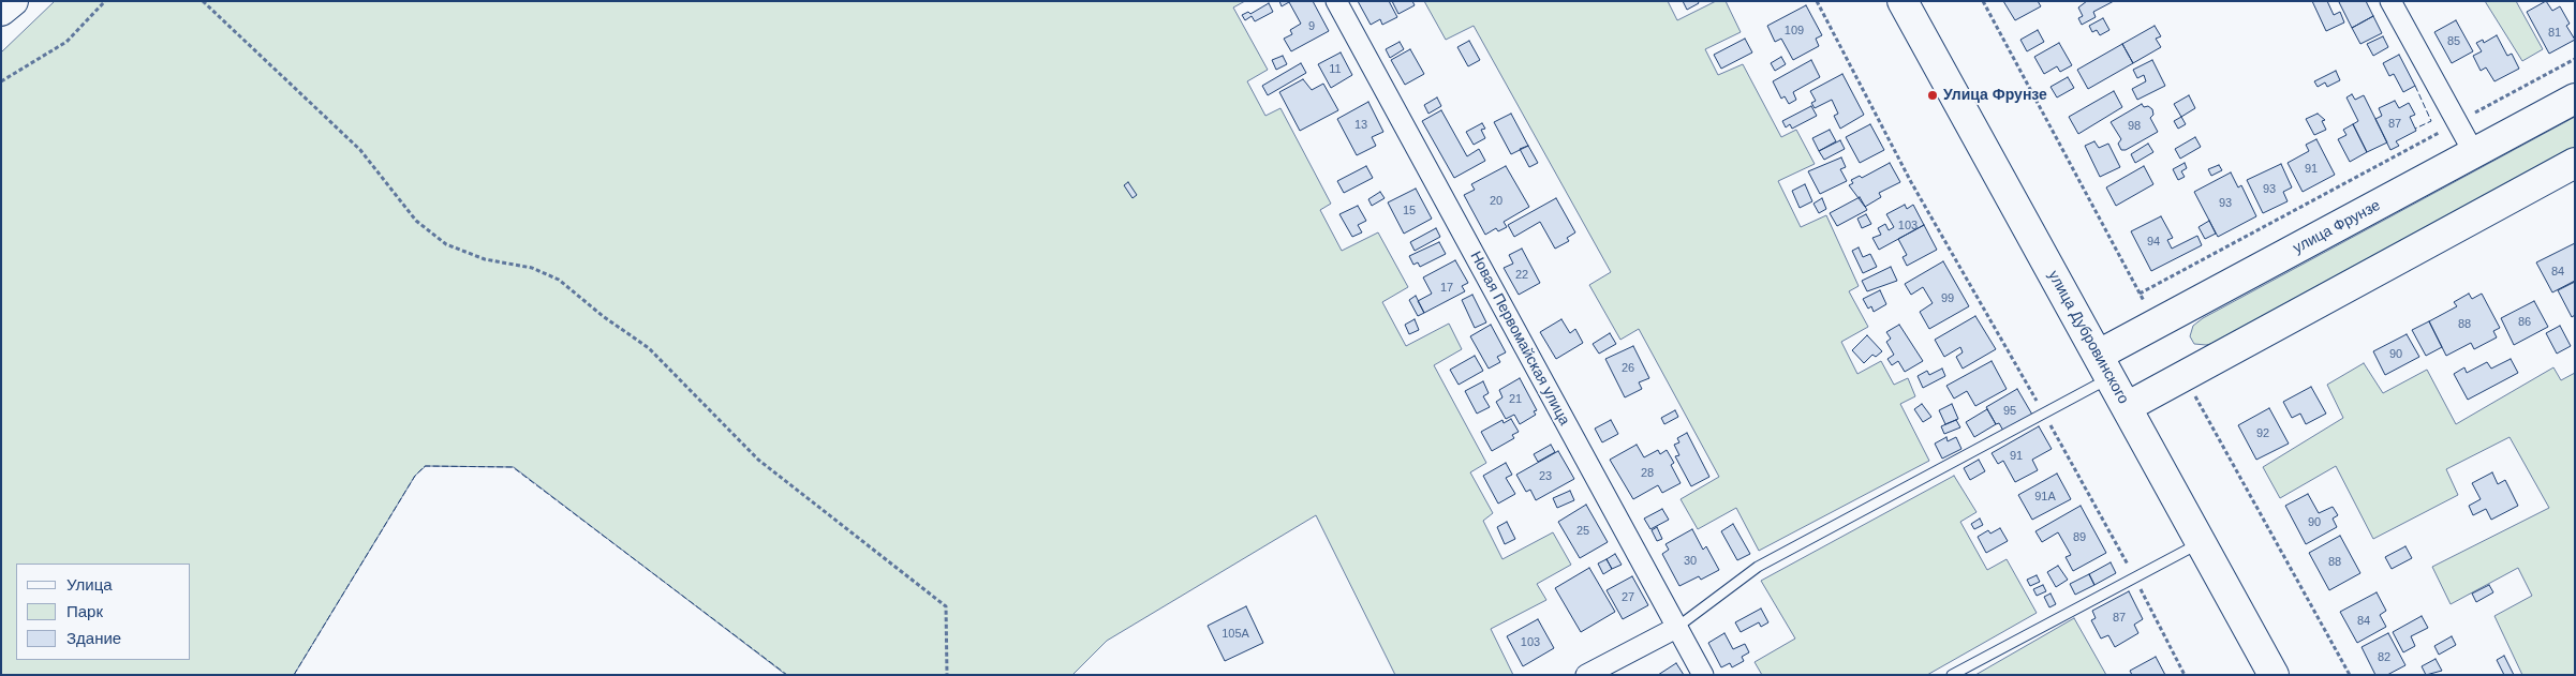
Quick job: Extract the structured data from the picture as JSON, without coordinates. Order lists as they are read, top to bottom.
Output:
{
  "streets": {
    "main road": ["улица Фрунзе", "улица Дубровинского"],
    "street": ["Новая Первомайская улица"]
  },
  "crossings": [
    ["улица Фрунзе", "улица Дубровинского"]
  ],
  "places": ["Улица Фрунзе"],
  "house_numbers": [
    "9",
    "109",
    "81",
    "85",
    "11",
    "87",
    "13",
    "98",
    "91",
    "93",
    "20",
    "93",
    "15",
    "103",
    "94",
    "84",
    "22",
    "17",
    "99",
    "86",
    "88",
    "90",
    "26",
    "21",
    "95",
    "92",
    "91",
    "28",
    "23",
    "91А",
    "90",
    "25",
    "89",
    "30",
    "88",
    "27",
    "87",
    "84",
    "105А",
    "103",
    "82"
  ],
  "legend": ["Улица", "Парк", "Здание"]
}
